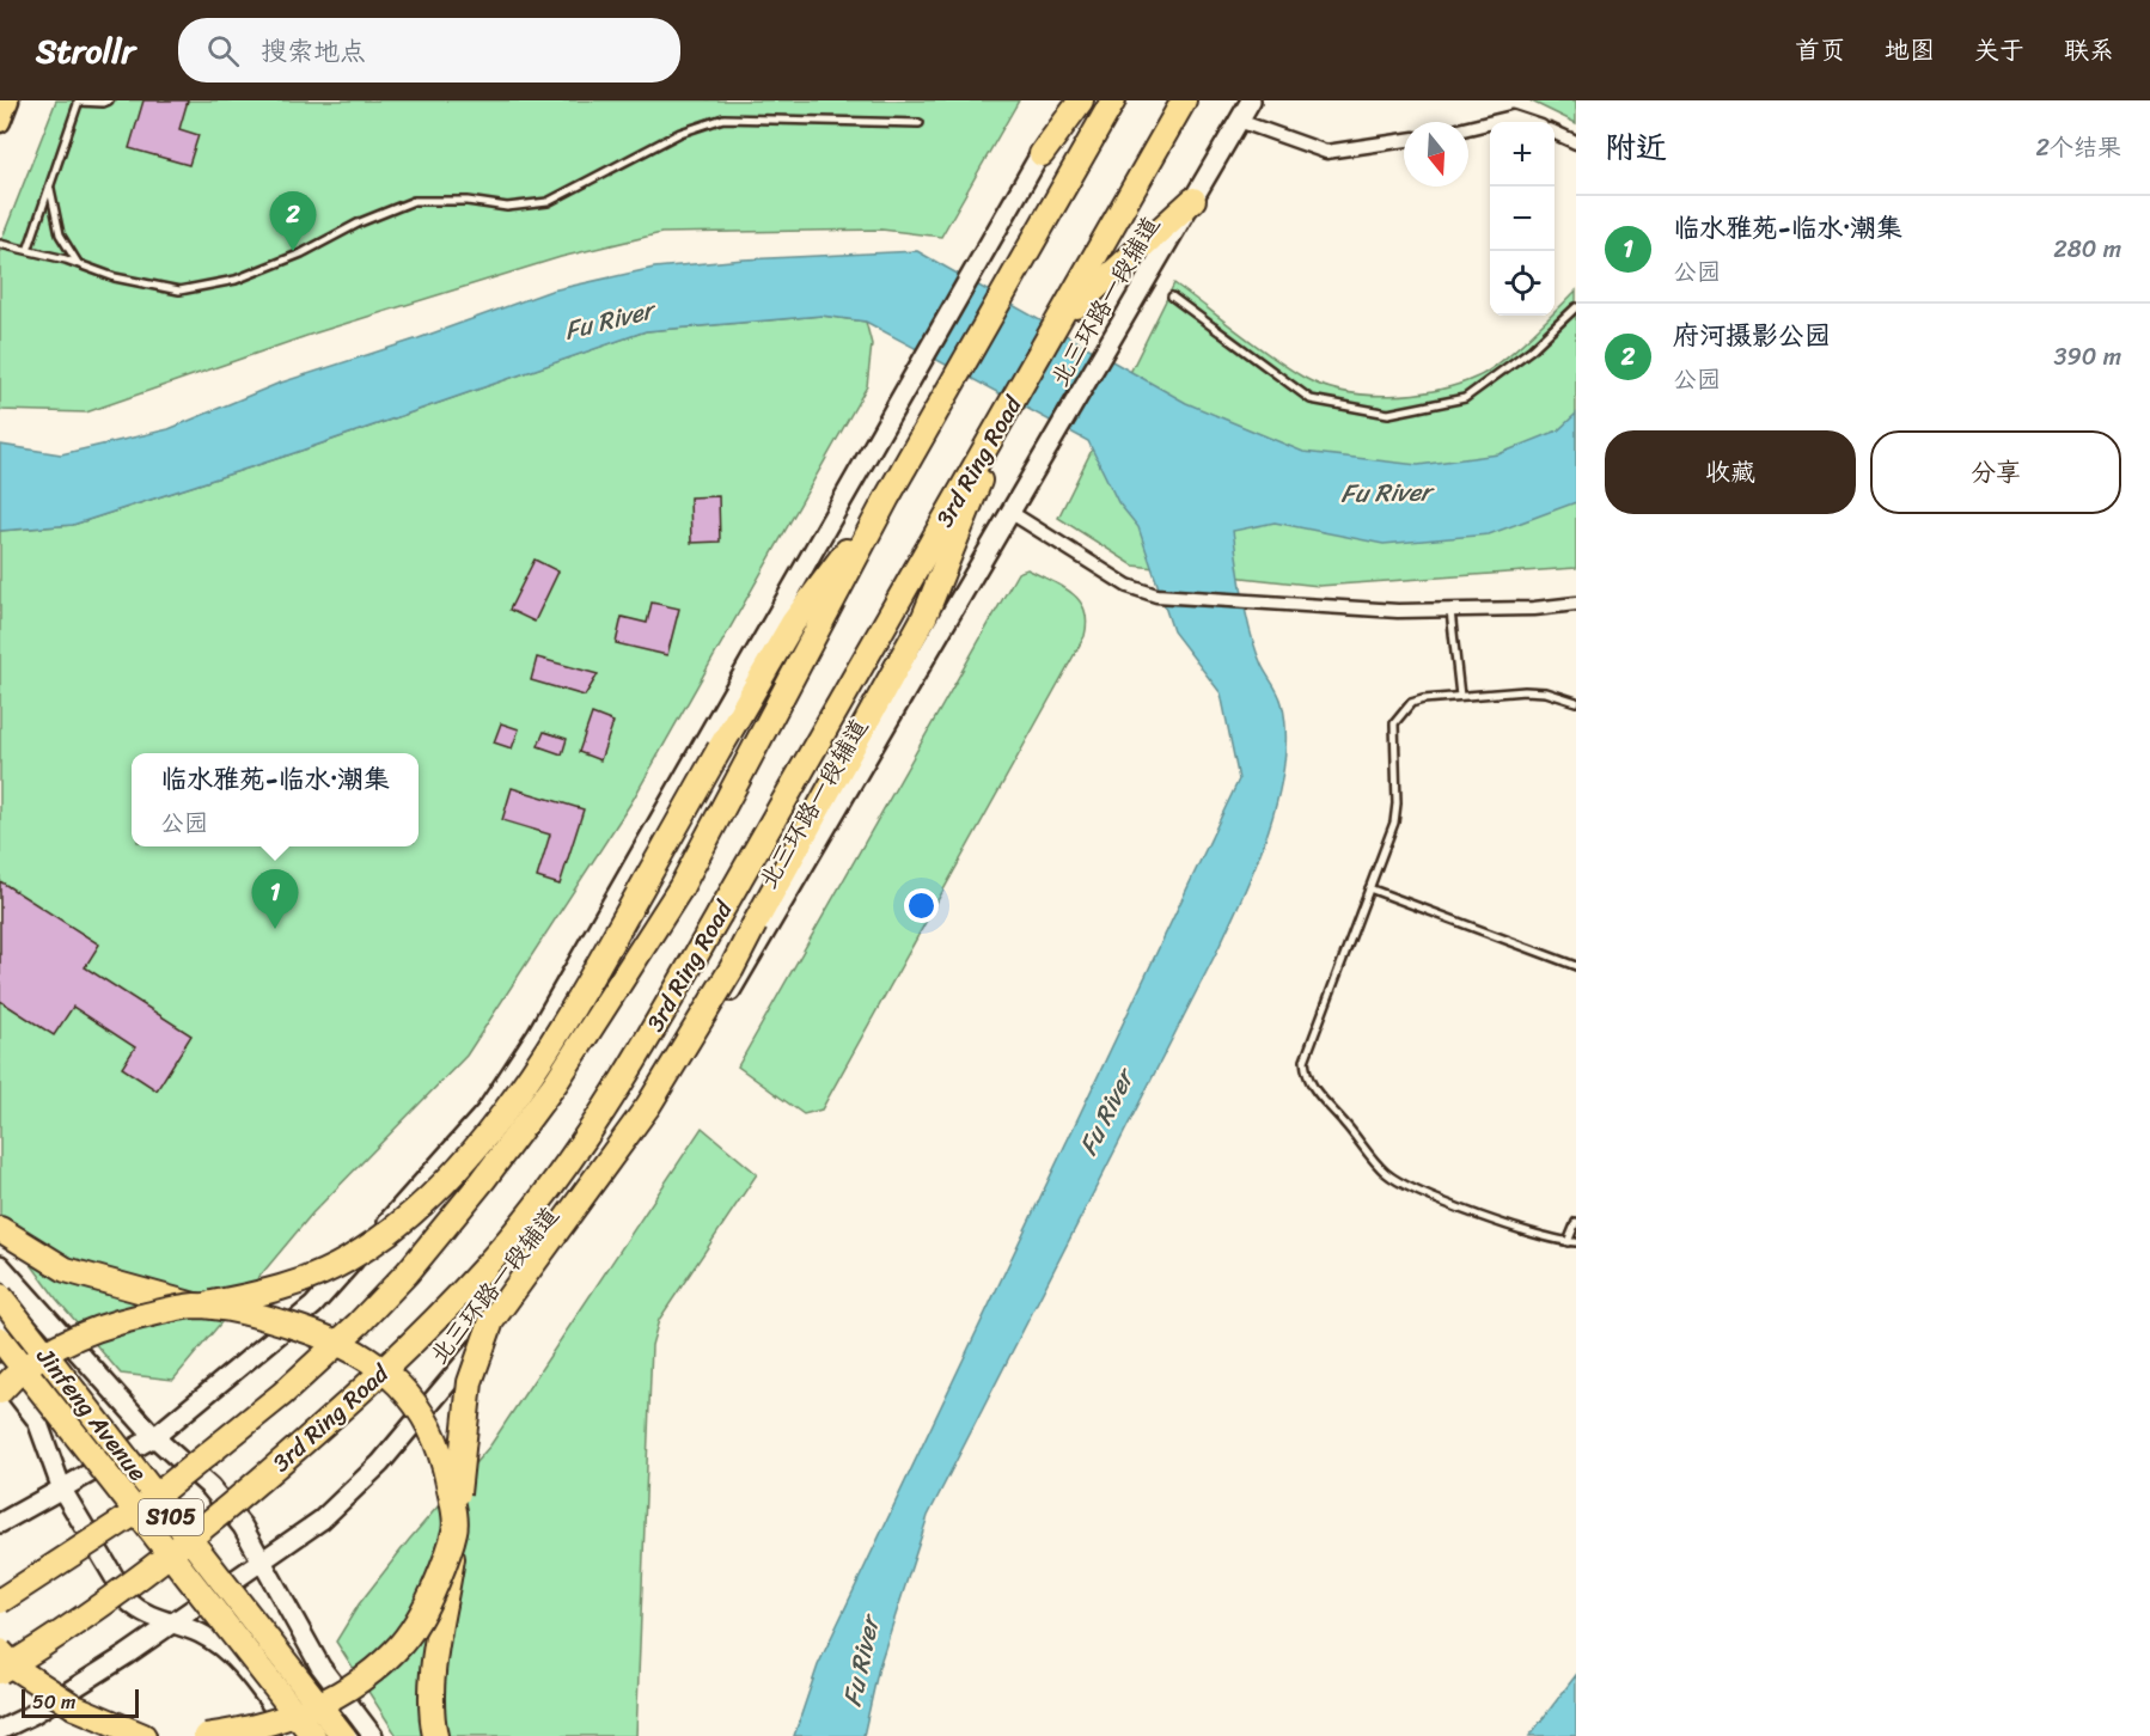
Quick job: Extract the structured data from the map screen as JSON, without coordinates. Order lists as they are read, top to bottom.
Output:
{
  "streets": {
    "highway": ["3rd Ring Road", "Jinfeng Avenue", "S105"],
    "main road": ["北三环路一段辅道"]
  },
  "crossings": [
    ["北三环路一段辅道", "Jinfeng Avenue"]
  ],
  "water": ["Fu River"],
  "scale_bar": "50 m",
  "north": "bottom",
  "page": {
    "header": "Strollr",
    "search": "搜索地点",
    "nav": [
      "首页",
      "地图",
      "关于",
      "联系"
    ],
    "heading": ["附近", "2个结果"],
    "map_buttons": ["+", "−"],
    "pins": ["2", "1"],
    "list": [
      {
        "mark": "1",
        "name": "临水雅苑-临水·潮集",
        "note": "公园",
        "value": "280 m"
      },
      {
        "mark": "2",
        "name": "府河摄影公园",
        "note": "公园",
        "value": "390 m"
      }
    ],
    "buttons": ["收藏", "分享"],
    "popup": ["临水雅苑-临水·潮集", "公园"],
    "scale": "50 m"
  }
}
